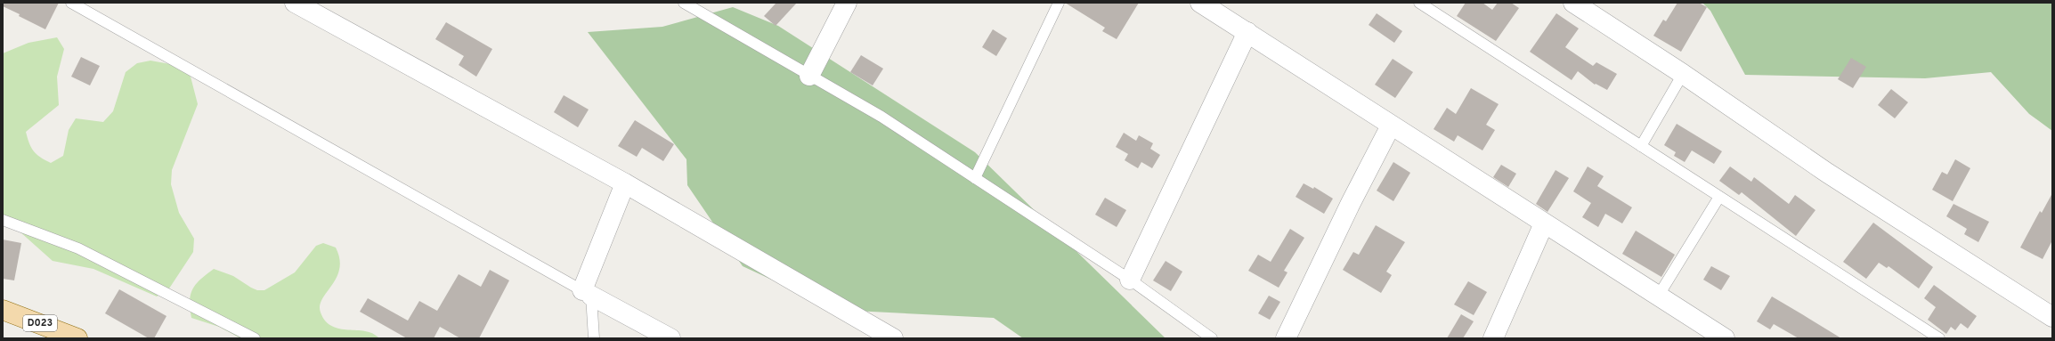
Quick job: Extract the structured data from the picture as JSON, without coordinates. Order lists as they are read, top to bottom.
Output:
{
  "streets": {
    "main road": ["D023"]
  }
}
